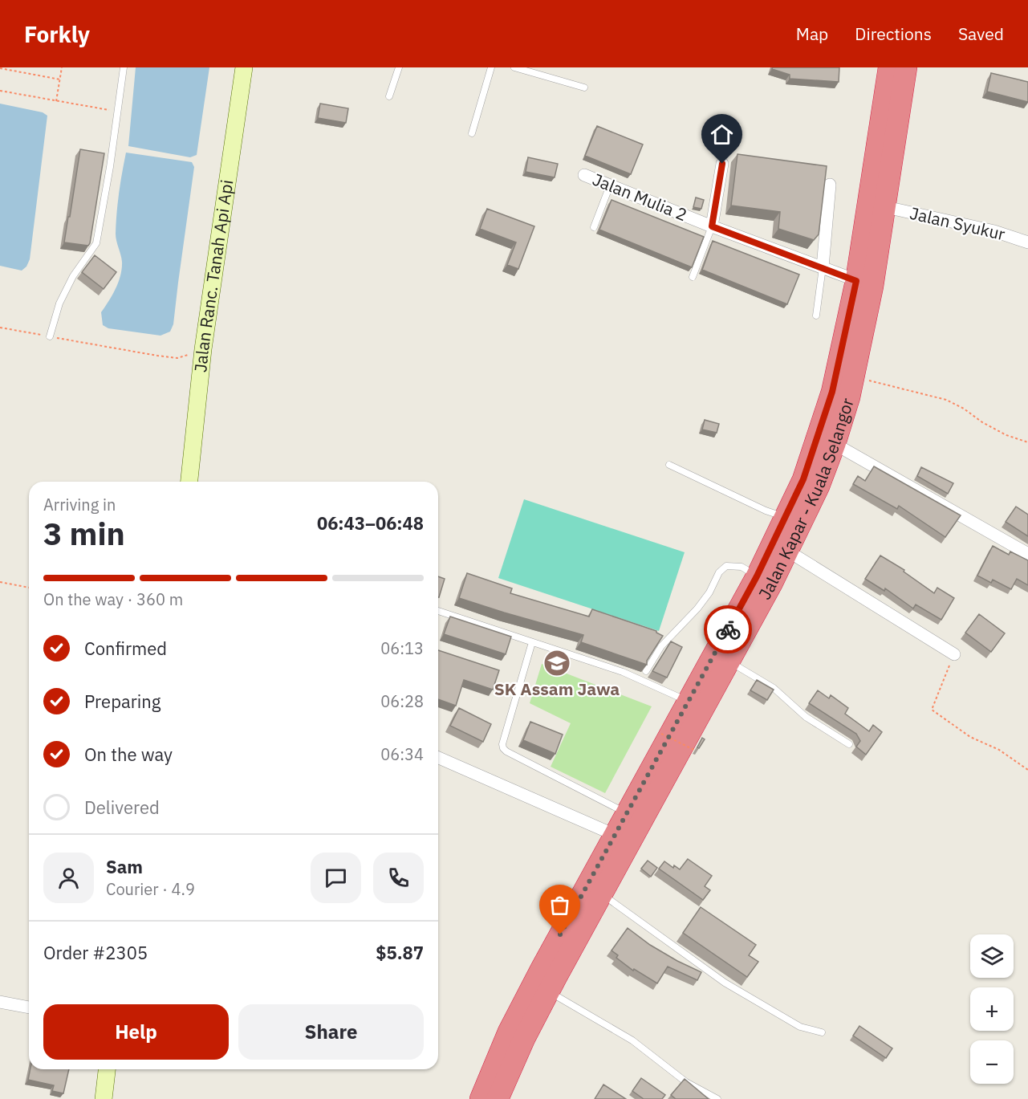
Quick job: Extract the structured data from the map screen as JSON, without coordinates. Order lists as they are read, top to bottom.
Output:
{
  "streets": {
    "highway": ["Jalan Kapar - Kuala Selangor"],
    "street": ["Jalan Mulia 2", "Jalan Syukur", "Jalan Ranc. Tanah Api Api"]
  },
  "crossings": [
    ["Jalan Mulia 2", "Jalan Kapar - Kuala Selangor"],
    ["Jalan Syukur", "Jalan Kapar - Kuala Selangor"]
  ],
  "places": {
    "school or university": ["SK Assam Jawa"]
  },
  "page": {
    "header": "Forkly",
    "nav": ["Map", "Directions", "Saved"],
    "heading": ["3 min", "Arriving in", "06:43–06:48"],
    "panel": [
      "Sam",
      "Courier · 4.9",
      "Order #2305",
      "$5.87"
    ],
    "bar": "On the way · 360 m",
    "list": [
      ["Confirmed", "06:13"],
      ["Preparing", "06:28"],
      ["On the way", "06:34"],
      "Delivered"
    ],
    "map_buttons": ["+", "−"],
    "buttons": ["Help", "Share"]
  }
}
